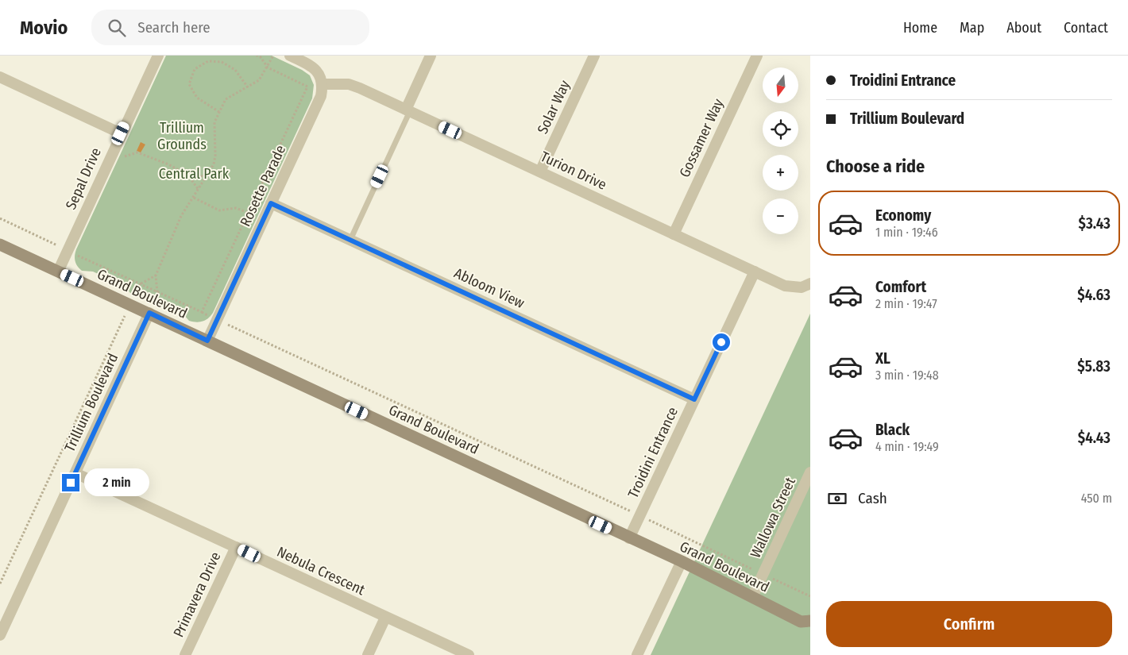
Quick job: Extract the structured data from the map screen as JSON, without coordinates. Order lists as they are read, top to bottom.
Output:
{
  "streets": {
    "street": [
      "Solar Way",
      "Gossamer Way",
      "Turion Drive",
      "Sepal Drive",
      "Rosette Parade",
      "Abloom View",
      "Grand Boulevard",
      "Trillium Boulevard",
      "Troidini Entrance",
      "Wallowa Street",
      "Nebula Crescent",
      "Primavera Drive"
    ]
  },
  "crossings": [
    ["Solar Way", "Turion Drive"],
    ["Gossamer Way", "Turion Drive"],
    ["Turion Drive", "Rosette Parade"],
    ["Turion Drive", "Troidini Entrance"],
    ["Sepal Drive", "Grand Boulevard"],
    ["Rosette Parade", "Abloom View"],
    ["Rosette Parade", "Grand Boulevard"],
    ["Abloom View", "Troidini Entrance"],
    ["Grand Boulevard", "Trillium Boulevard"],
    ["Grand Boulevard", "Troidini Entrance"],
    ["Grand Boulevard", "Wallowa Street"],
    ["Trillium Boulevard", "Nebula Crescent"],
    ["Nebula Crescent", "Primavera Drive"]
  ],
  "parks": ["Trillium Grounds", "Central Park"],
  "north": "bottom",
  "page": {
    "header": "Movio",
    "search": "Search here",
    "nav": [
      "Home",
      "Map",
      "About",
      "Contact"
    ],
    "banner": ["Troidini Entrance", "Trillium Boulevard"],
    "map_buttons": ["+", "−"],
    "heading": "Choose a ride",
    "list": [
      {
        "name": "Economy",
        "note": "1 min · 19:46",
        "value": "$3.43"
      },
      {
        "name": "Comfort",
        "note": "2 min · 19:47",
        "value": "$4.63"
      },
      {
        "name": "XL",
        "note": "3 min · 19:48",
        "value": "$5.83"
      },
      {
        "name": "Black",
        "note": "4 min · 19:49",
        "value": "$4.43"
      }
    ],
    "bubble": "2 min",
    "pay": ["Cash", "450 m"],
    "buttons": "Confirm"
  }
}
